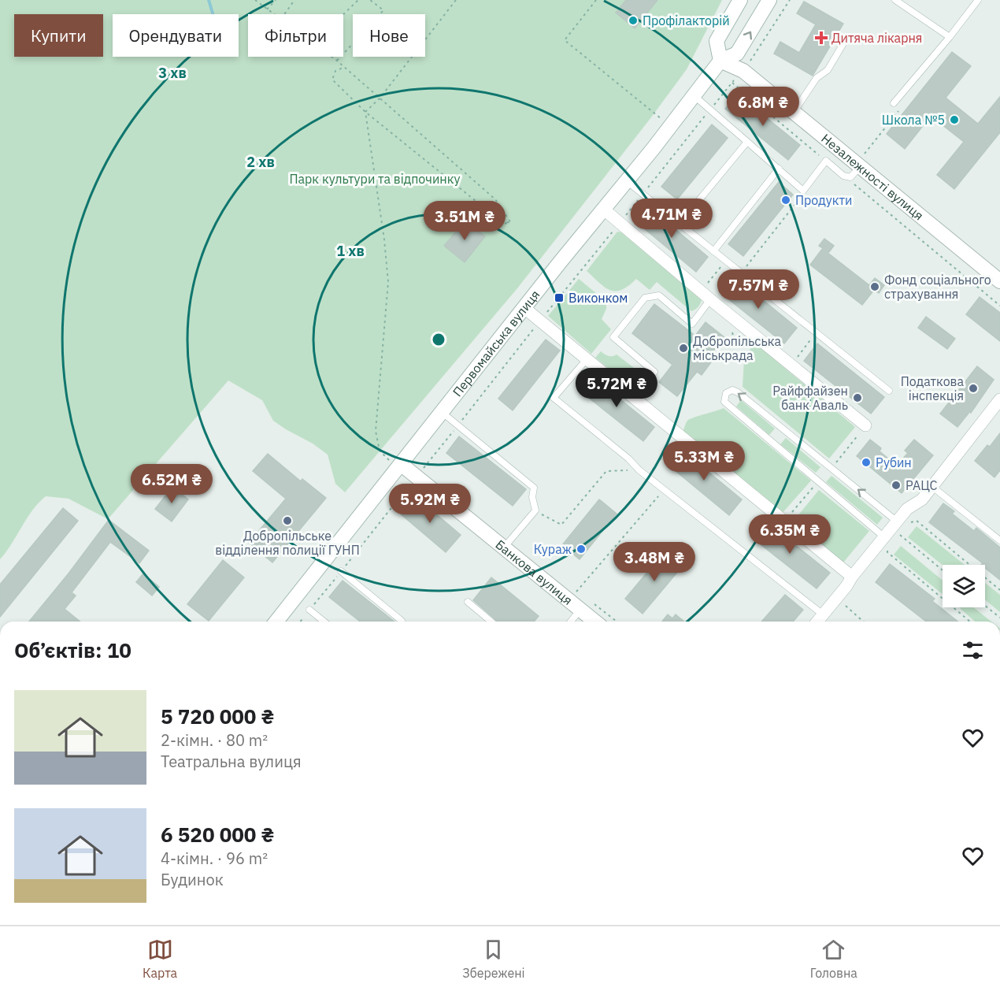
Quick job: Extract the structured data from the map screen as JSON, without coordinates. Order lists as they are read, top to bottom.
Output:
{
  "streets": {
    "main road": ["Незалежності вулиця", "Первомайська вулиця", "Банкова вулиця"]
  },
  "crossings": [
    ["Незалежності вулиця", "Первомайська вулиця"],
    ["Первомайська вулиця", "Банкова вулиця"]
  ],
  "parks": ["Парк культури та відпочинку"],
  "places": {
    "other": [
      "Профілакторій",
      "Школа №5",
      "Продукти",
      "Фонд соціального страхування",
      "Добропільська міськрада",
      "Податкова інспекція",
      "Райффайзен банк Аваль",
      "Рубин",
      "РАЦС",
      "Добропільське відділення полиції ГУНП",
      "Кураж"
    ],
    "health": ["Дитяча лікарня"],
    "transit": ["Виконком"]
  },
  "page": {
    "chip": [
      "Купити",
      "Орендувати",
      "Фільтри",
      "Нове"
    ],
    "price": [
      "6.8M ₴",
      "4.71M ₴",
      "3.51M ₴",
      "7.57M ₴",
      "5.72M ₴",
      "5.33M ₴",
      "6.52M ₴",
      "5.92M ₴",
      "6.35M ₴",
      "3.48M ₴"
    ],
    "heading": "Об’єктів: 10",
    "list": [
      {
        "name": "5 720 000 ₴",
        "note": "2-кімн. · 80 m² · Театральна вулиця"
      },
      {
        "name": "6 520 000 ₴",
        "note": "4-кімн. · 96 m² · Будинок"
      }
    ],
    "tabs": ["Карта", "Збережені", "Головна"]
  },
  "rings": ["3 хв", "2 хв", "1 хв"]
}
